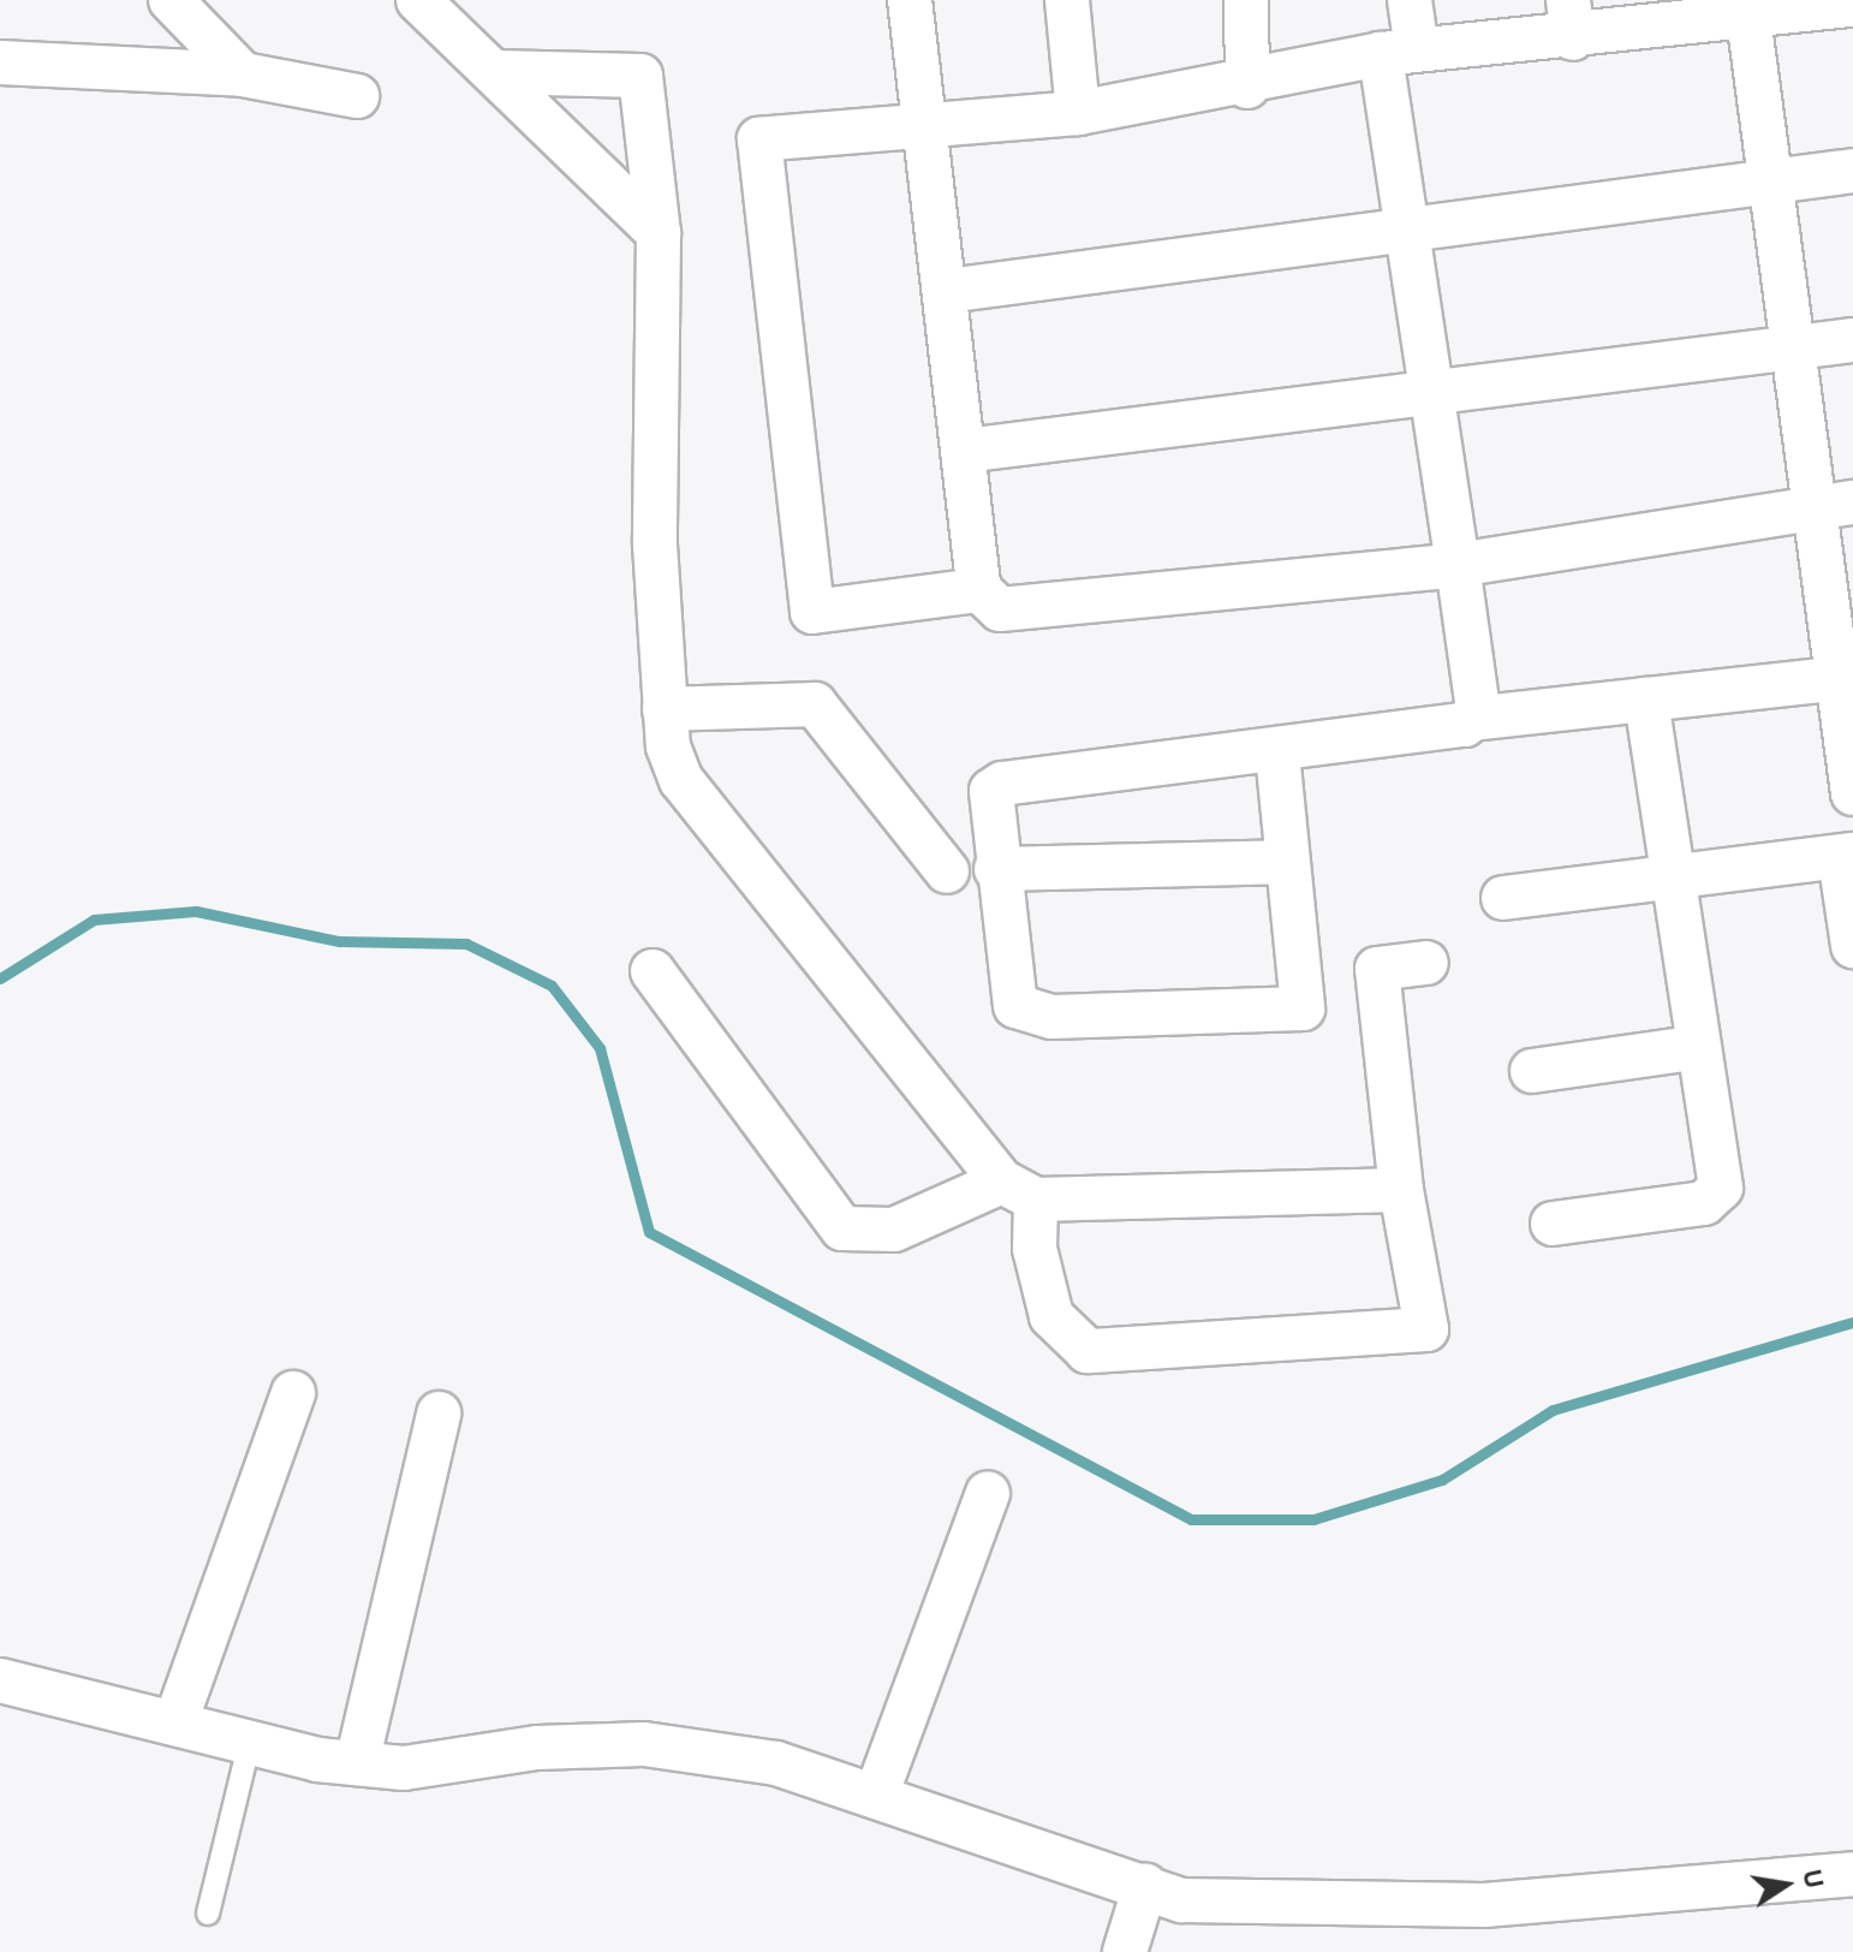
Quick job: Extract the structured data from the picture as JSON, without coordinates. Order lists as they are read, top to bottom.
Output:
{
  "north": "right"
}
